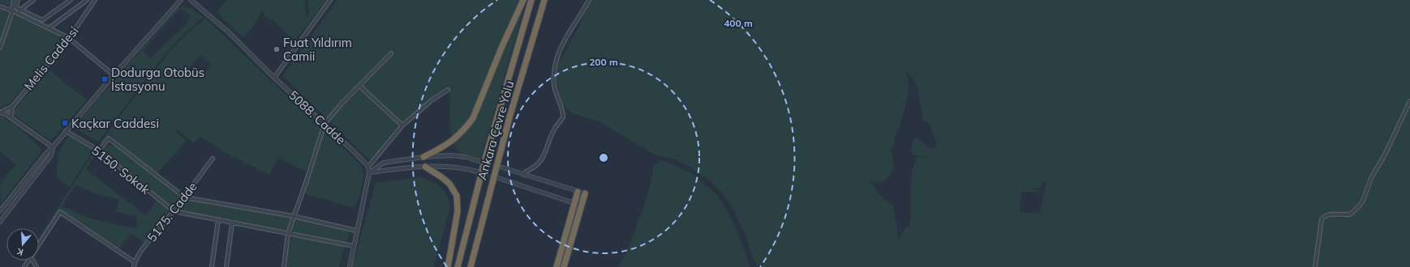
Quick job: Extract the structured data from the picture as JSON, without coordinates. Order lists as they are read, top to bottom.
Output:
{
  "streets": {
    "highway": ["Ankara Çevre Yolu"],
    "street": [
      "Melis Caddesi",
      "5088. Cadde",
      "5150. Sokak",
      "5175. Cadde"
    ]
  },
  "crossings": [
    ["5150. Sokak", "5175. Cadde"]
  ],
  "places": {
    "other": ["Fuat Yıldırım Camii"],
    "transit": ["Dodurga Otobüs İstasyonu", "Kaçkar Caddesi"]
  },
  "north": "bottom",
  "rings": ["400 m", "200 m"]
}
